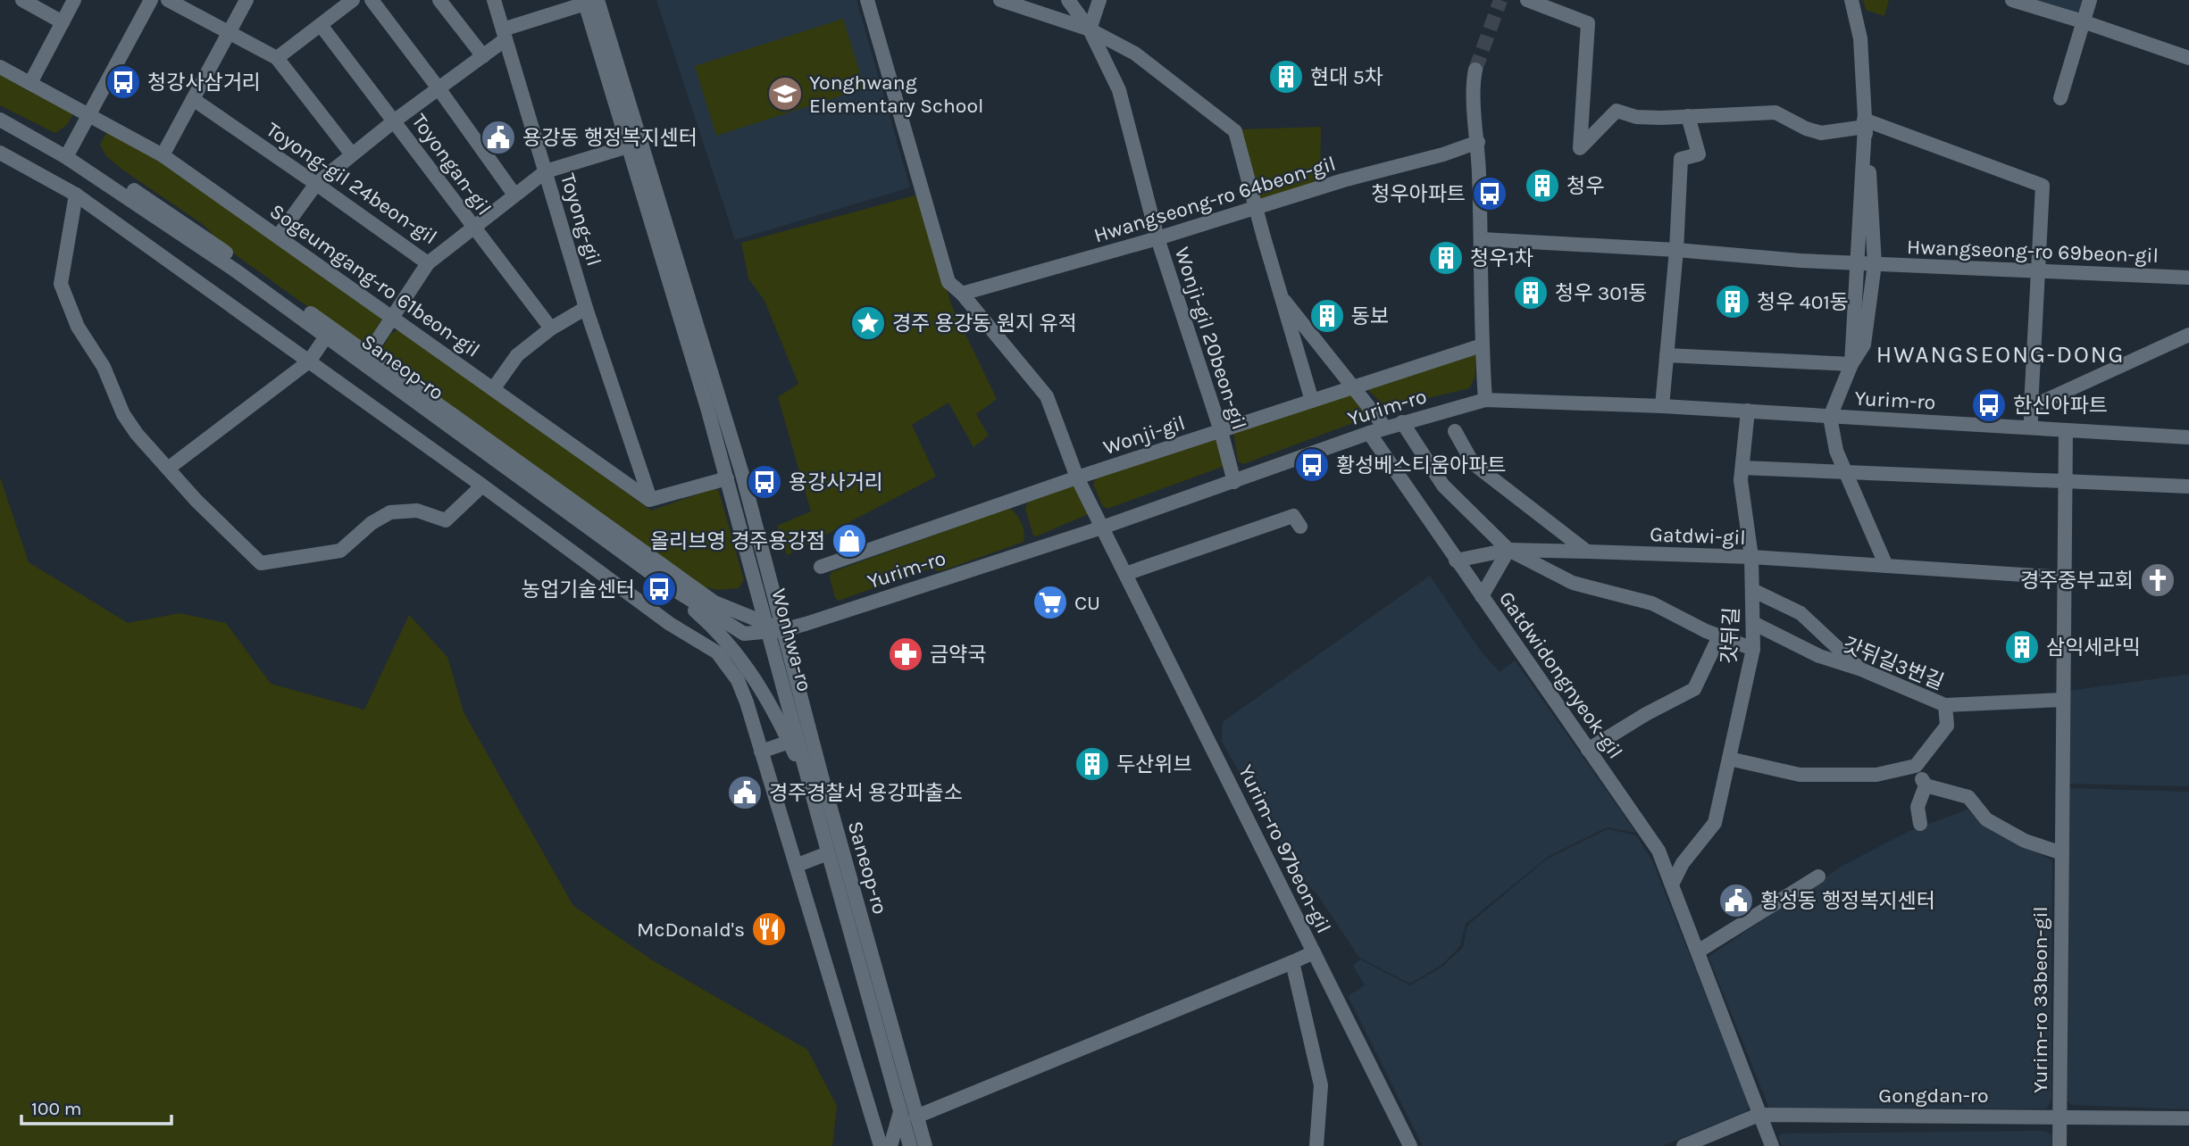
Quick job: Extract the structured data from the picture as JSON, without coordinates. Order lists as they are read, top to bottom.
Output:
{
  "streets": {
    "street": [
      "Toyongan-gil",
      "Toyong-gil 24beon-gil",
      "Hwangseong-ro 64beon-gil",
      "Toyong-gil",
      "Hwangseong-ro 69beon-gil",
      "Sogeumgang-ro 61beon-gil",
      "Wonji-gil 20beon-gil",
      "Saneop-ro",
      "Yurim-ro",
      "Wonji-gil",
      "Gatdwi-gil",
      "갓뒤길",
      "Wonhwa-ro",
      "갓뒤길3번길",
      "Gatdwidongnyeok-gil",
      "Yurim-ro 97beon-gil",
      "Yurim-ro 33beon-gil",
      "Gongdan-ro"
    ]
  },
  "crossings": [
    ["Toyongan-gil", "Toyong-gil 24beon-gil"],
    ["Toyong-gil 24beon-gil", "Toyong-gil"],
    ["Hwangseong-ro 64beon-gil", "Wonji-gil 20beon-gil"],
    ["Hwangseong-ro 64beon-gil", "Yurim-ro 97beon-gil"],
    ["Toyong-gil", "Sogeumgang-ro 61beon-gil"],
    ["Wonji-gil 20beon-gil", "Yurim-ro"],
    ["Wonji-gil 20beon-gil", "Wonji-gil"],
    ["Saneop-ro", "Yurim-ro"],
    ["Saneop-ro", "Wonhwa-ro"],
    ["Saneop-ro", "Yurim-ro 97beon-gil"],
    ["Yurim-ro", "갓뒤길"],
    ["Yurim-ro", "Wonhwa-ro"],
    ["Yurim-ro", "Gatdwidongnyeok-gil"],
    ["Yurim-ro", "Yurim-ro 97beon-gil"],
    ["Yurim-ro", "Yurim-ro 33beon-gil"],
    ["Wonji-gil", "Yurim-ro 97beon-gil"],
    ["Gatdwi-gil", "갓뒤길"],
    ["Gatdwi-gil", "Gatdwidongnyeok-gil"],
    ["Gatdwi-gil", "Yurim-ro 33beon-gil"],
    ["갓뒤길", "갓뒤길3번길"],
    ["갓뒤길", "Gatdwidongnyeok-gil"],
    ["갓뒤길3번길", "Yurim-ro 33beon-gil"],
    ["Gatdwidongnyeok-gil", "Gongdan-ro"],
    ["Yurim-ro 33beon-gil", "Gongdan-ro"]
  ],
  "districts": ["HWANGSEONG-DONG"],
  "places": {
    "building": [
      "현대 5차",
      "청우",
      "청우1차",
      "청우 301동",
      "청우 401동",
      "동보",
      "삼익세라믹",
      "두산위브"
    ],
    "bus stop": [
      "청강사삼거리",
      "청우아파트",
      "한신아파트",
      "황성베스티움아파트",
      "용강사거리",
      "농업기술센터"
    ],
    "school or university": ["Yonghwang Elementary School"],
    "public building": ["용강동 행정복지센터", "경주경찰서 용강파출소", "황성동 행정복지센터"],
    "place": ["경주 용강동 원지 유적"],
    "shop": ["올리브영 경주용강점"],
    "church": ["경주중부교회"],
    "supermarket": ["CU"],
    "pharmacy": ["금약국"],
    "restaurant": ["McDonald's"]
  },
  "scale_bar": "100 m"
}
